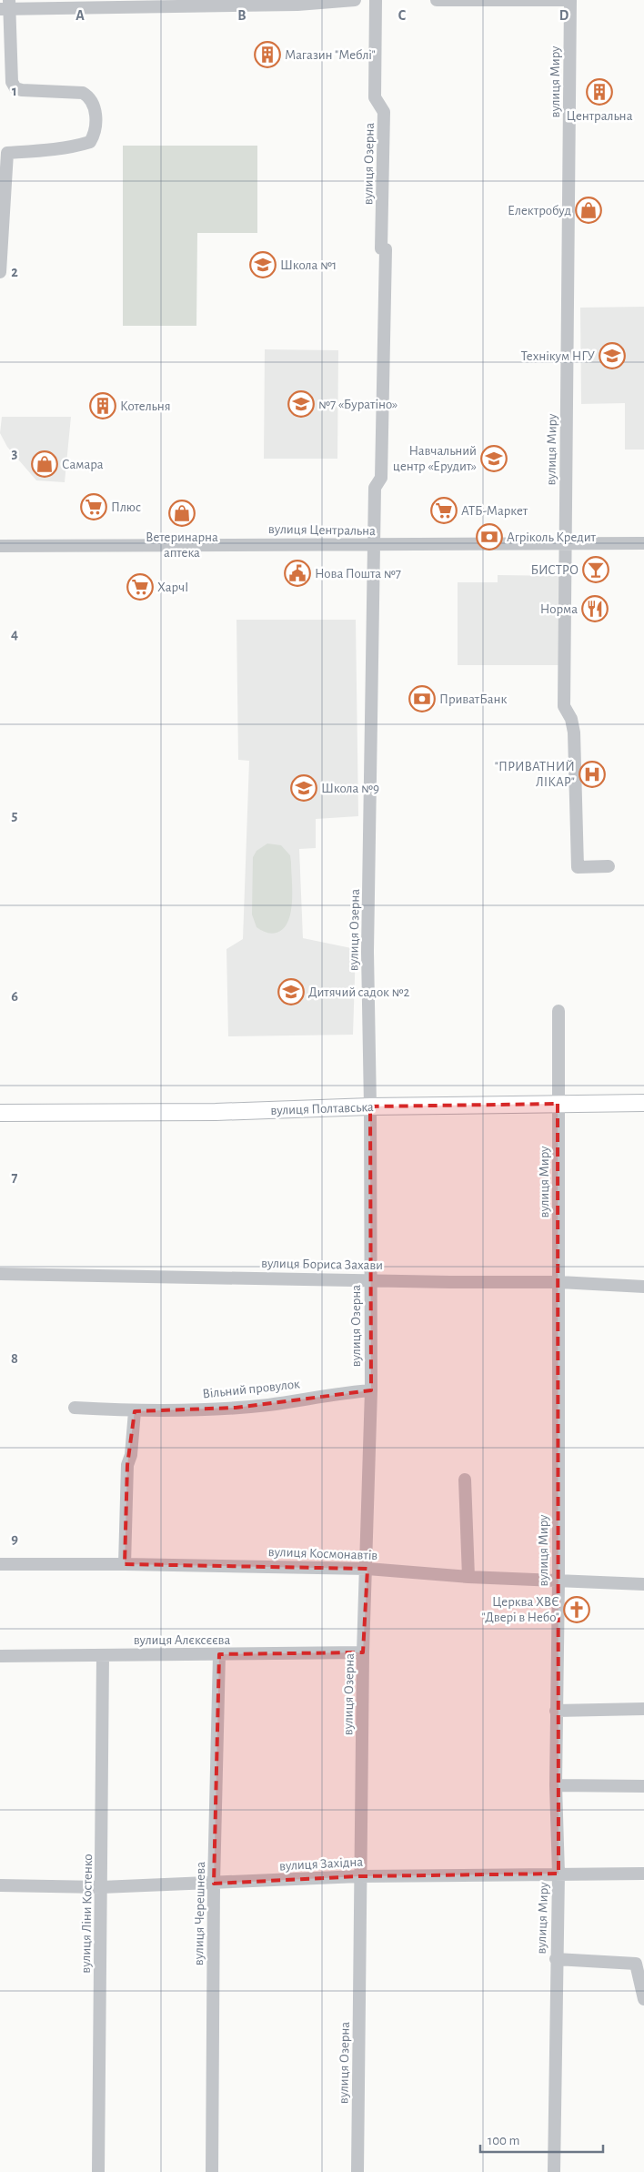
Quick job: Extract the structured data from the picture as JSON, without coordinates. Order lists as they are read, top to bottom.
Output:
{
  "streets": {
    "main road": ["вулиця Полтавська"],
    "street": [
      "вулиця Миру",
      "вулиця Озерна",
      "вулиця Центральна",
      "вулиця Бориса Захави",
      "Вільний провулок",
      "вулиця Космонавтів",
      "вулиця Алєксєєва",
      "вулиця Західна",
      "вулиця Ліни Костенко",
      "вулиця Черешнева"
    ]
  },
  "crossings": [
    ["вулиця Миру", "вулиця Центральна"],
    ["вулиця Миру", "вулиця Полтавська"],
    ["вулиця Миру", "вулиця Бориса Захави"],
    ["вулиця Миру", "вулиця Космонавтів"],
    ["вулиця Миру", "вулиця Західна"],
    ["вулиця Озерна", "вулиця Центральна"],
    ["вулиця Озерна", "вулиця Полтавська"],
    ["вулиця Озерна", "вулиця Бориса Захави"],
    ["вулиця Озерна", "Вільний провулок"],
    ["вулиця Озерна", "вулиця Космонавтів"],
    ["вулиця Озерна", "вулиця Алєксєєва"],
    ["вулиця Озерна", "вулиця Західна"],
    ["вулиця Алєксєєва", "вулиця Ліни Костенко"],
    ["вулиця Алєксєєва", "вулиця Черешнева"],
    ["вулиця Західна", "вулиця Ліни Костенко"],
    ["вулиця Західна", "вулиця Черешнева"]
  ],
  "places": {
    "building": ["Магазин \"Меблі\"", "Центральна", "Котельня"],
    "shop": ["Електробуд", "Самара", "Ветеринарна аптека"],
    "school or university": [
      "Школа №1",
      "Технікум НГУ",
      "№7 «Буратіно»",
      "Навчальний центр «Ерудит»",
      "Школа №9",
      "Дитячий садок №2"
    ],
    "supermarket": ["Плюс", "АТБ-Маркет", "ХарчI"],
    "bank": ["Агріколь Кредит", "ПриватБанк"],
    "bar": ["БИСТРО"],
    "public building": ["Нова Пошта №7"],
    "restaurant": ["Норма"],
    "hospital": ["\"ПРИВАТНИЙ ЛІКАР\""],
    "church": ["Церква ХВЄ \"Двері в Небо\""]
  },
  "scale_bar": "100 m",
  "grid": {
    "columns": [
      "A",
      "B",
      "C",
      "D"
    ],
    "rows": [
      "1",
      "2",
      "3",
      "4",
      "5",
      "6",
      "7",
      "8",
      "9"
    ]
  }
}
